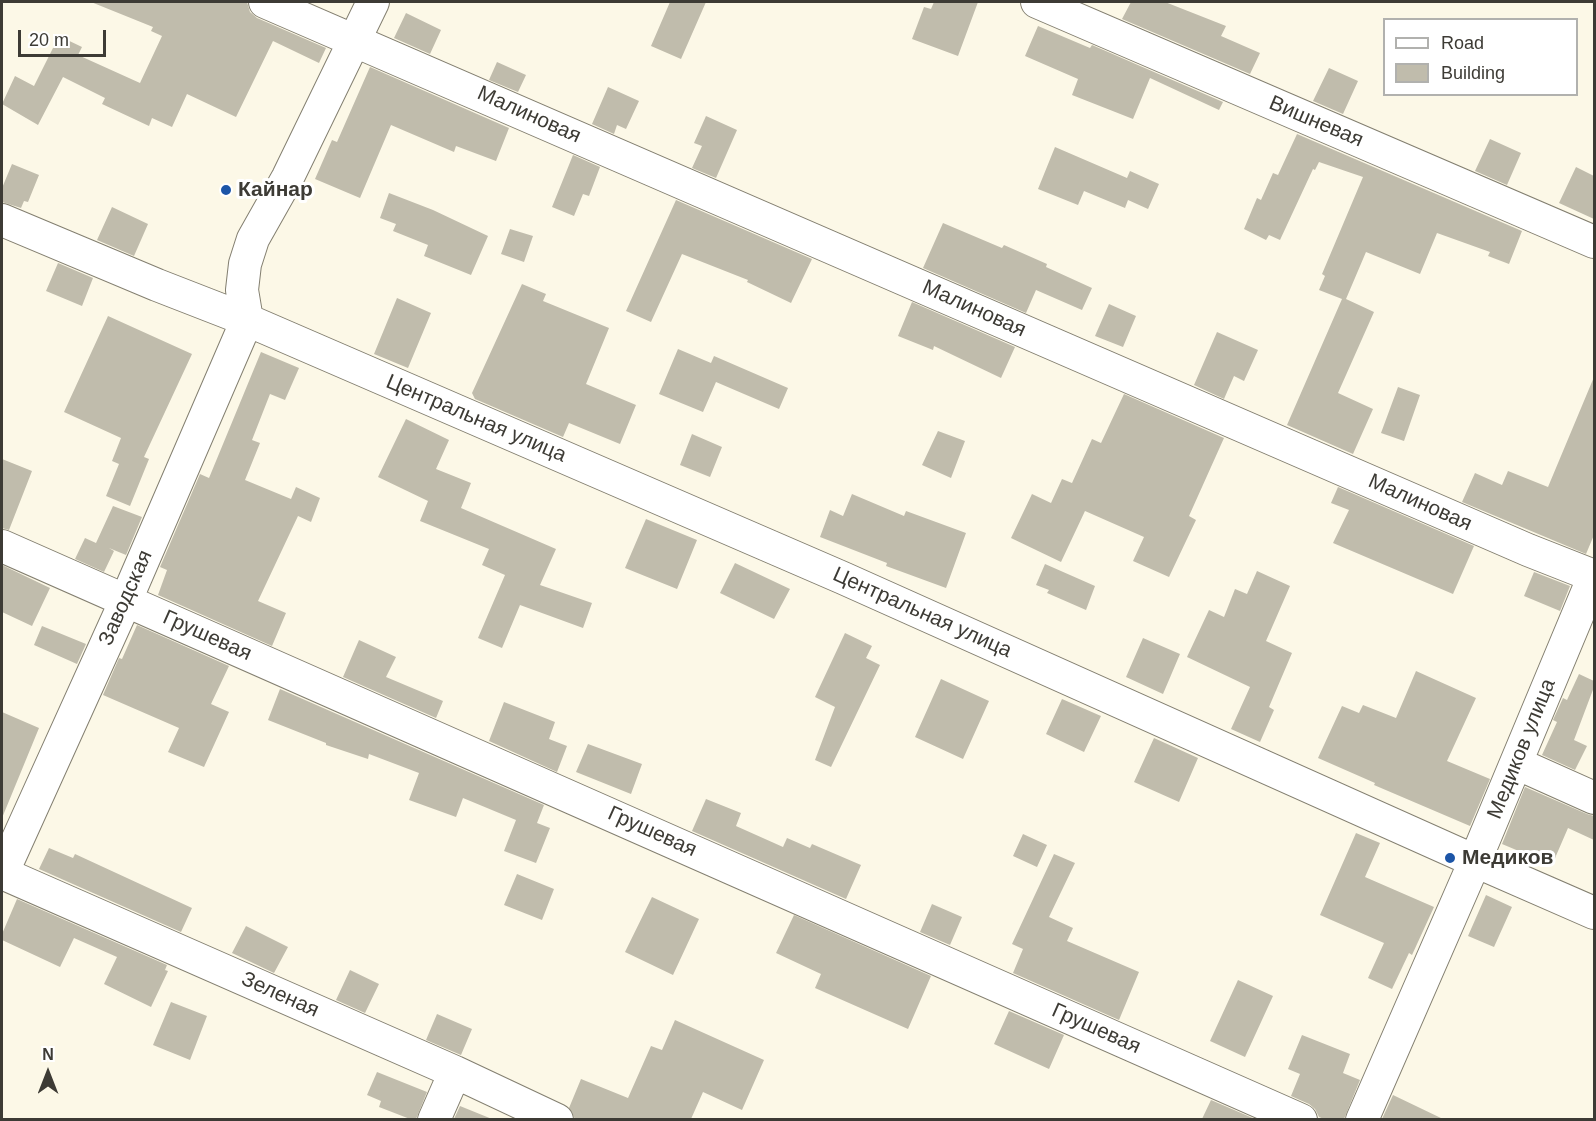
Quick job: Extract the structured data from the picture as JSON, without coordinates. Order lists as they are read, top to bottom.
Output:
{
  "streets": {
    "street": [
      "Малиновая",
      "Вишневая",
      "Центральная улица",
      "Заводская",
      "Грушевая",
      "Медиков улица",
      "Зеленая"
    ]
  },
  "crossings": [
    ["Малиновая", "Медиков улица"],
    ["Центральная улица", "Заводская"],
    ["Центральная улица", "Медиков улица"],
    ["Заводская", "Грушевая"],
    ["Заводская", "Зеленая"]
  ],
  "places": ["Кайнар", "Медиков"],
  "legend": ["Road", "Building"],
  "scale_bar": "20 m",
  "north": "top"
}
